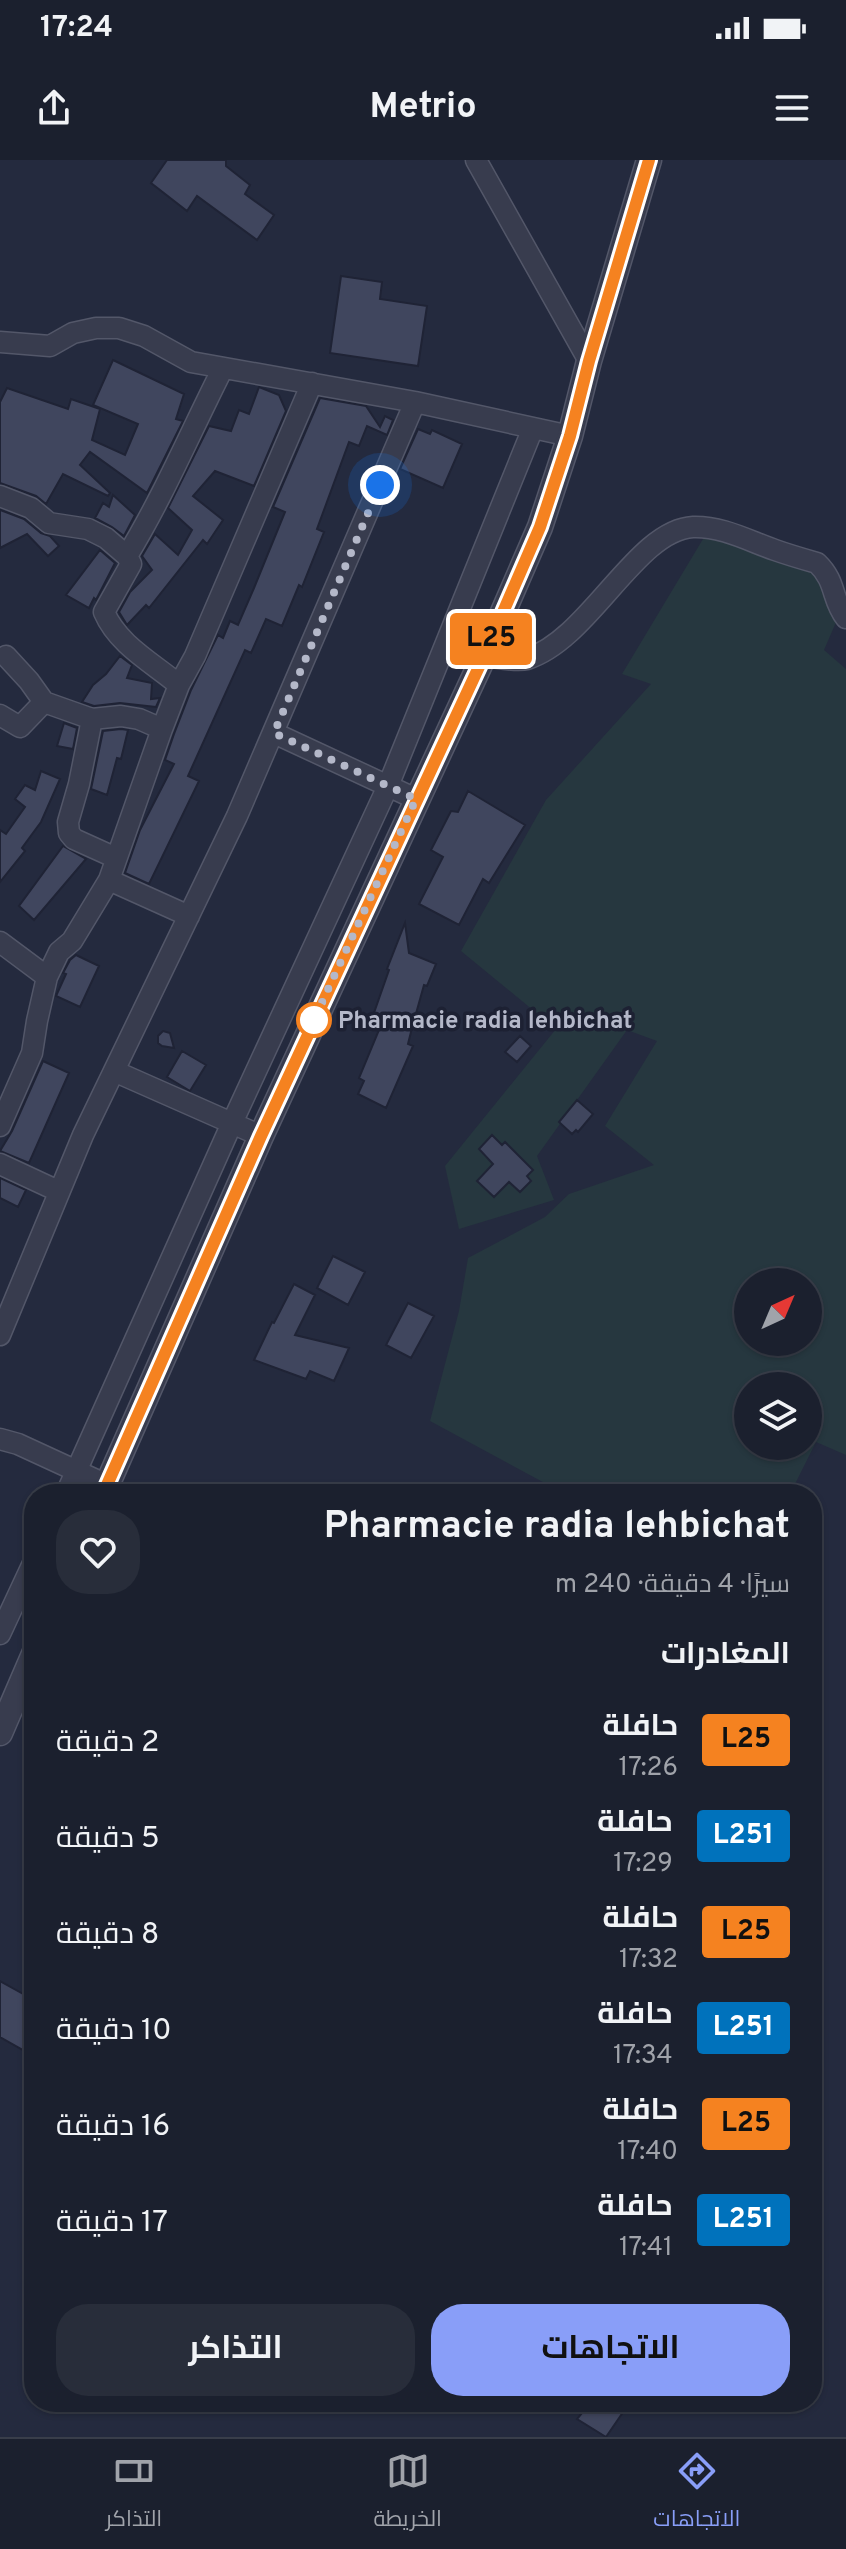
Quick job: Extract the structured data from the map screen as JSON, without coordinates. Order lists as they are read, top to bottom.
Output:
{
  "places": ["Pharmacie radia lehbichat"],
  "lines": ["bus line L25"],
  "north": "top right",
  "page": {
    "status": "17:24",
    "header": "Metrio",
    "on_map": "L25",
    "heading": [
      ["Pharmacie radia lehbichat", "سيرًا · 4 دقيقة · 240 m"],
      "المغادرات"
    ],
    "list": [
      {
        "mark": "L25",
        "name": "حافلة",
        "note": "17:26",
        "value": "2 دقيقة"
      },
      {
        "mark": "L251",
        "name": "حافلة",
        "note": "17:29",
        "value": "5 دقيقة"
      },
      {
        "mark": "L25",
        "name": "حافلة",
        "note": "17:32",
        "value": "8 دقيقة"
      },
      {
        "mark": "L251",
        "name": "حافلة",
        "note": "17:34",
        "value": "10 دقيقة"
      },
      {
        "mark": "L25",
        "name": "حافلة",
        "note": "17:40",
        "value": "16 دقيقة"
      },
      {
        "mark": "L251",
        "name": "حافلة",
        "note": "17:41",
        "value": "17 دقيقة"
      }
    ],
    "buttons": ["الاتجاهات", "التذاكر"],
    "tabs": ["الاتجاهات", "الخريطة", "التذاكر"]
  }
}
